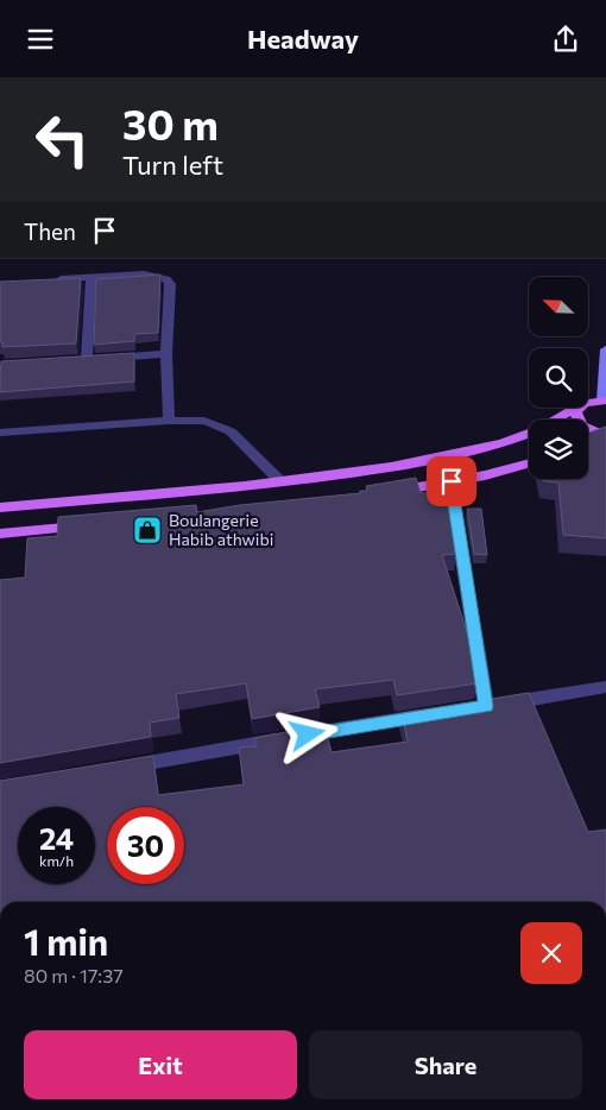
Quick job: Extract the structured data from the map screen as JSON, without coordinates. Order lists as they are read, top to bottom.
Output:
{
  "places": {
    "shop": ["Boulangerie Habib athwibi"]
  },
  "north": "top left",
  "page": {
    "header": "Headway",
    "turn": ["30 m", "Turn left"],
    "then": "Then",
    "speed": "24 km/h",
    "limit": "30",
    "heading": ["1 min", "80 m · 17:37"],
    "buttons": ["Exit", "Share"]
  }
}
